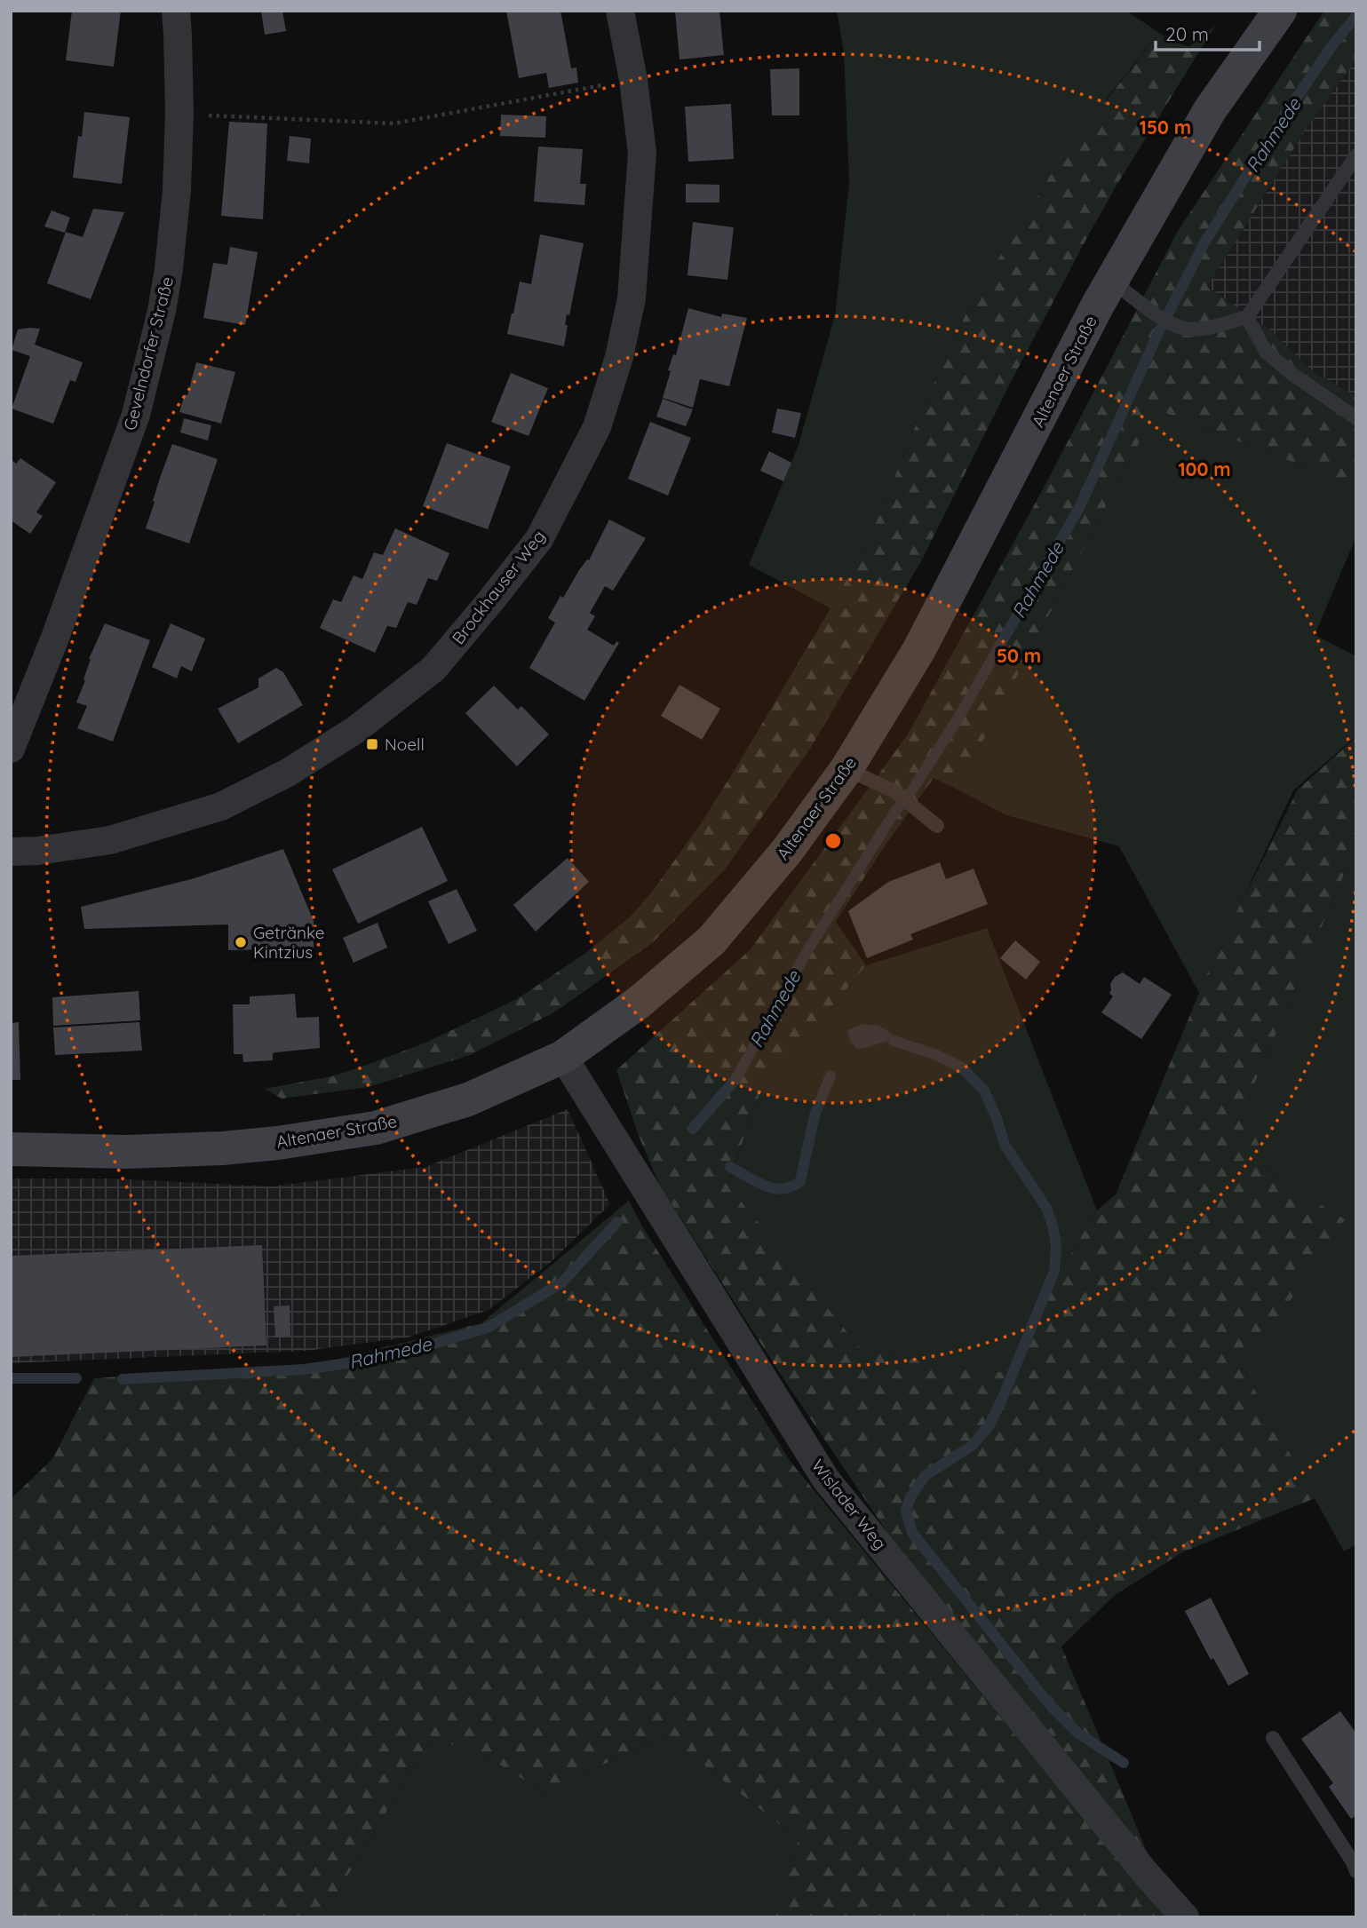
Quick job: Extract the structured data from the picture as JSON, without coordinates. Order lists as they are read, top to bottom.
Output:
{
  "streets": {
    "main road": ["Altenaer Straße"],
    "street": ["Gevelndorfer Straße", "Brockhauser Weg", "Wislader Weg"]
  },
  "crossings": [
    ["Altenaer Straße", "Wislader Weg"]
  ],
  "water": ["Rahmede"],
  "places": {
    "transit": ["Noell"],
    "other": ["Getränke Kintzius"]
  },
  "scale_bar": "20 m",
  "rings": ["150 m", "100 m", "50 m"]
}
